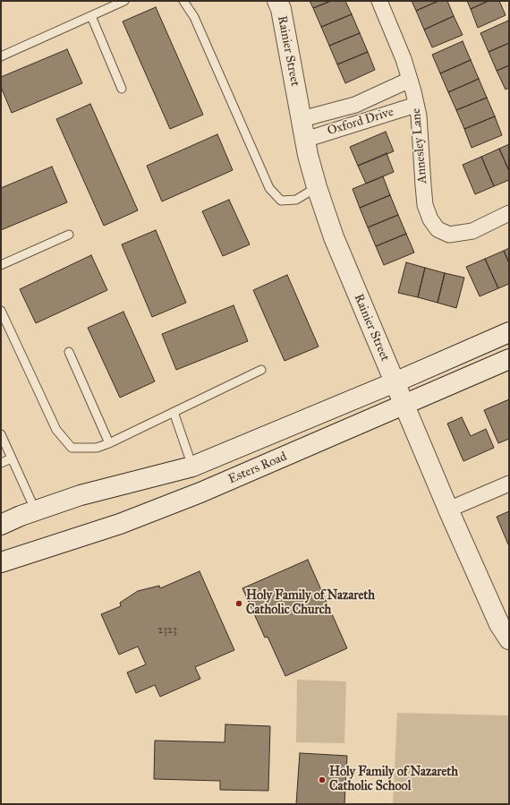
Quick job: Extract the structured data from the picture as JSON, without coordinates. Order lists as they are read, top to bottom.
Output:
{
  "streets": {
    "main road": ["Rainier Street", "Esters Road"],
    "street": ["Oxford Drive", "Annesley Lane"]
  },
  "crossings": [
    ["Rainier Street", "Oxford Drive"],
    ["Rainier Street", "Esters Road"],
    ["Oxford Drive", "Annesley Lane"]
  ],
  "places": ["Holy Family of Nazareth Catholic Church", "Holy Family of Nazareth Catholic School"],
  "house_numbers": ["2323"]
}
